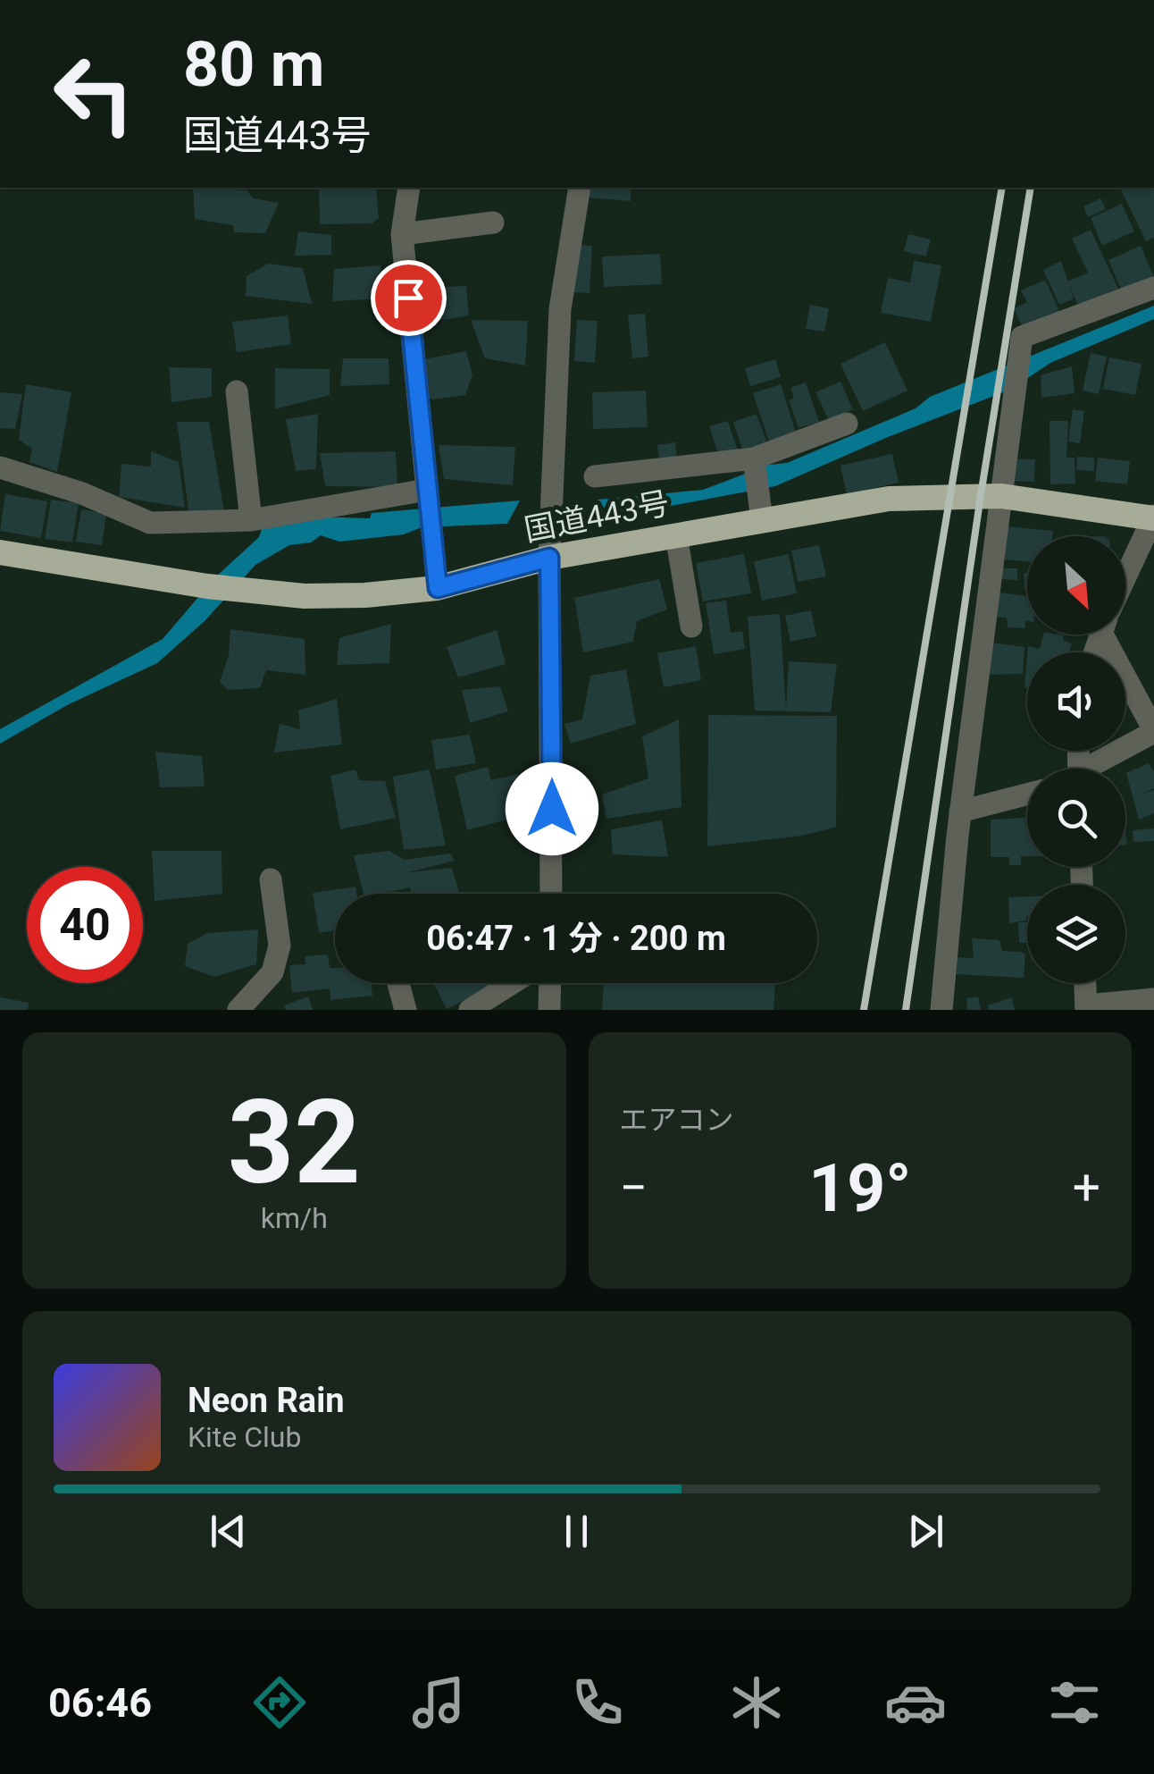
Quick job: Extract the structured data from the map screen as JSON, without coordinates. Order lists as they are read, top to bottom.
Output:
{
  "streets": {
    "highway": ["国道443号"]
  },
  "north": "bottom right",
  "page": {
    "turn": ["80 m", "国道443号"],
    "limit": "40",
    "trip": "06:47 · 1 分 · 200 m",
    "tile": [
      ["32", "km/h"],
      "エアコン"
    ],
    "heat": ["−", "19°", "+"],
    "song": ["Neon Rain", "Kite Club"],
    "tabs": "06:46"
  }
}
